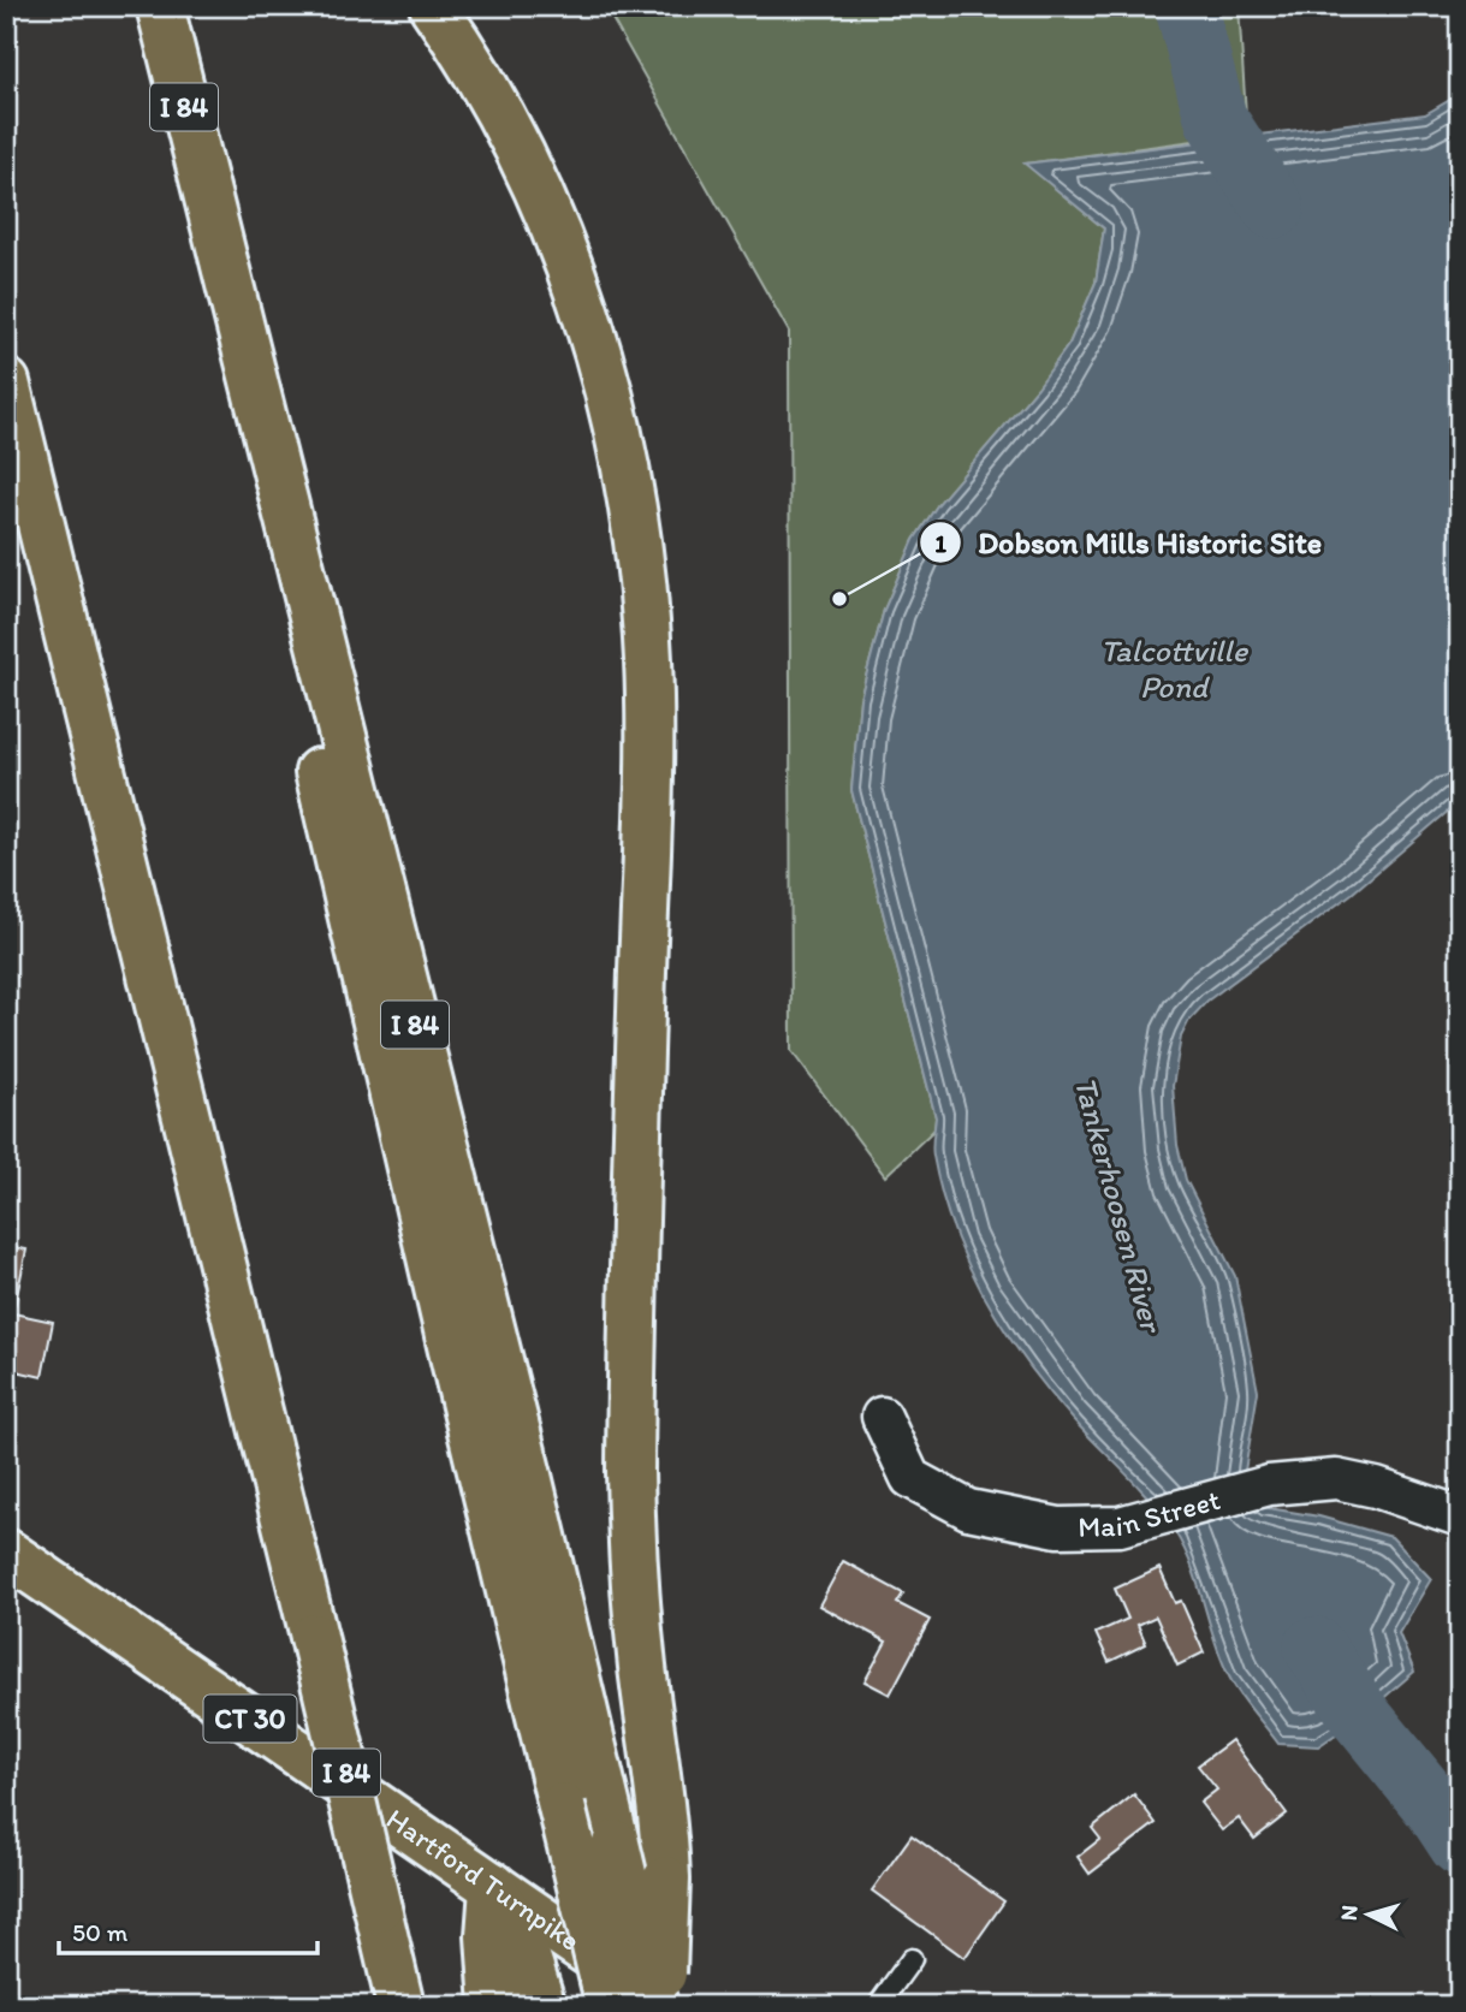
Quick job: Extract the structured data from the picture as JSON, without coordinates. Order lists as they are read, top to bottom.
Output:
{
  "streets": {
    "main road": ["I 84", "CT 30", "Hartford Turnpike"],
    "street": ["Main Street"]
  },
  "water": ["Talcottville Pond", "Tankerhoosen River"],
  "places": ["Dobson Mills Historic Site"],
  "scale_bar": "50 m",
  "north": "left"
}
